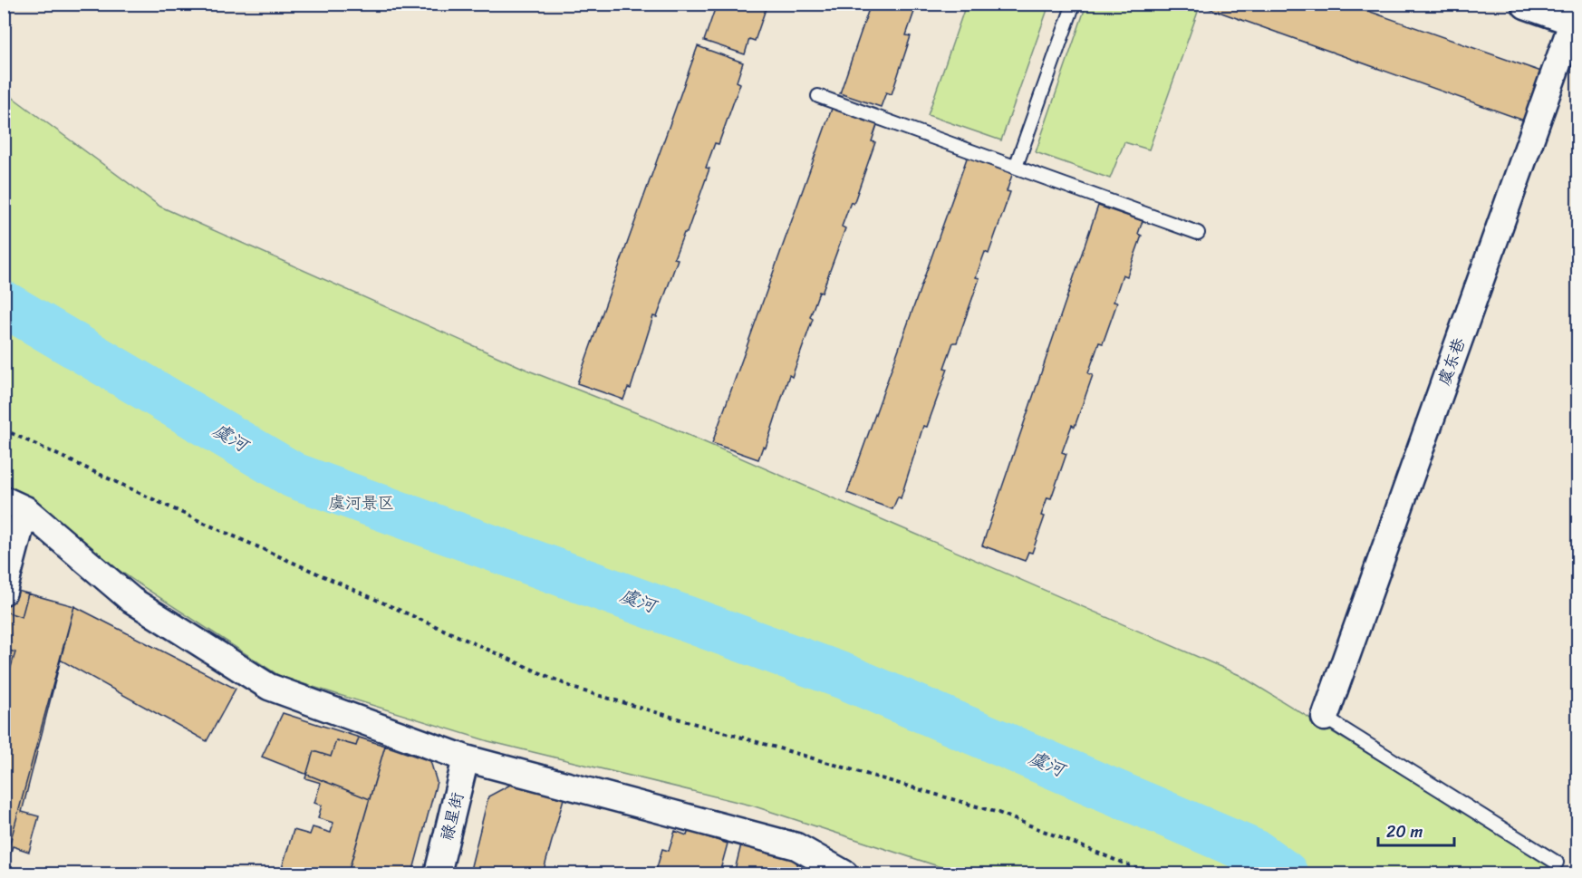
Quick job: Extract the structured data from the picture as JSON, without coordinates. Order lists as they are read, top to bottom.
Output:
{
  "streets": {
    "street": ["虞东巷", "禄星街"]
  },
  "water": ["虞河"],
  "parks": ["虞河景区"],
  "scale_bar": "20 m"
}
